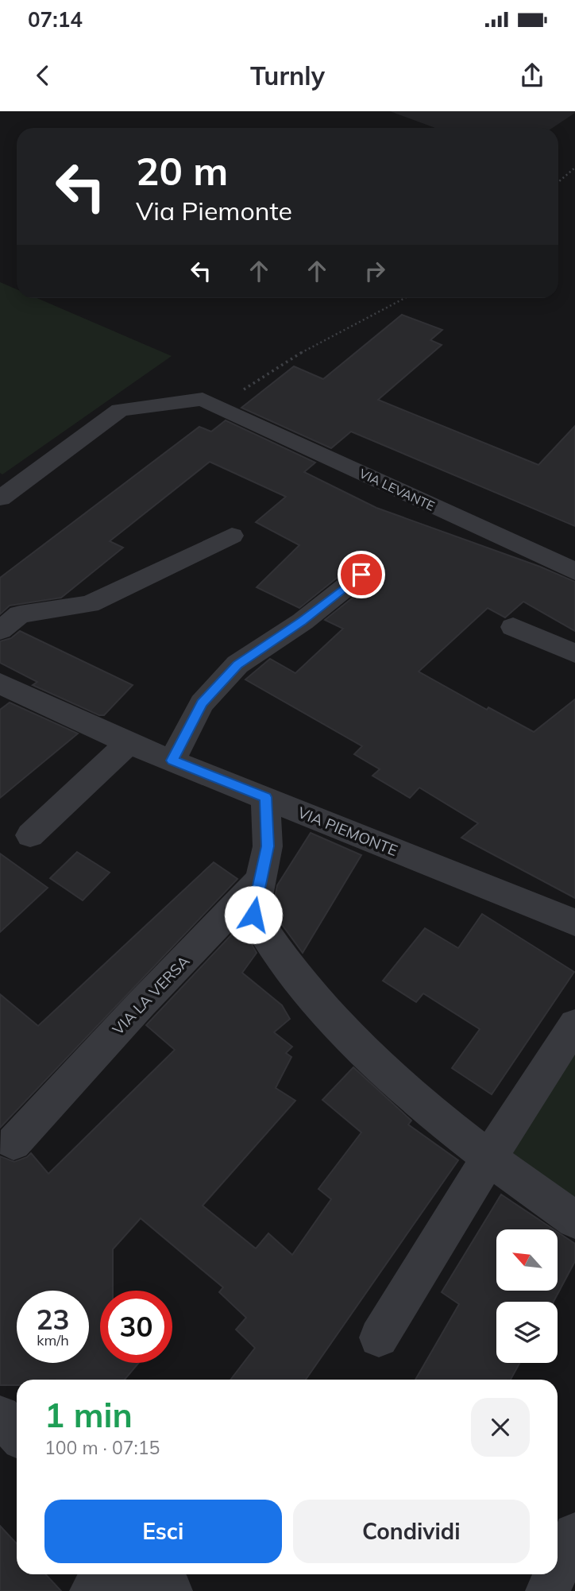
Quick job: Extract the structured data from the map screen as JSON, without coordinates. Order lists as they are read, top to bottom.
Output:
{
  "streets": {
    "street": ["VIA LEVANTE", "VIA PIEMONTE", "VIA LA VERSA"]
  },
  "north": "top left",
  "page": {
    "status": "07:14",
    "header": "Turnly",
    "turn": ["20 m", "Via Piemonte"],
    "speed": "23 km/h",
    "limit": "30",
    "heading": ["1 min", "100 m · 07:15"],
    "buttons": ["Esci", "Condividi"]
  }
}
